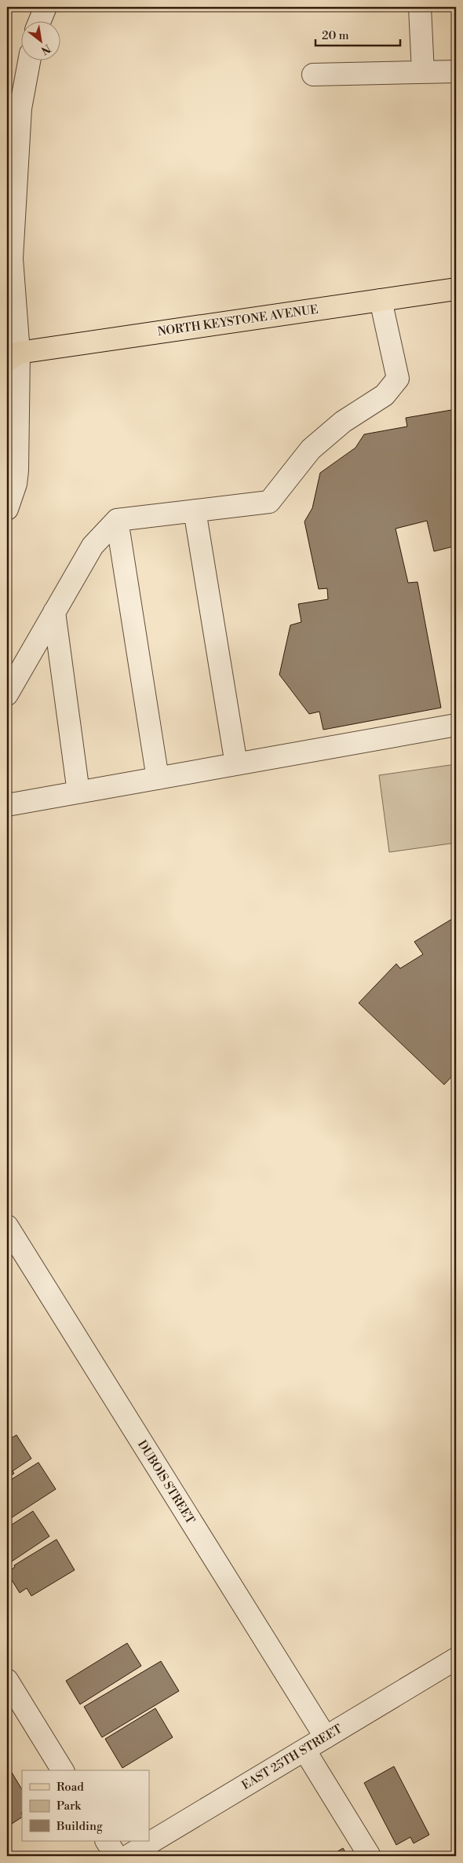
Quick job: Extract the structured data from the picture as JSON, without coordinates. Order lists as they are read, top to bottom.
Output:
{
  "streets": {
    "main road": ["NORTH KEYSTONE AVENUE"],
    "street": ["DUBOIS STREET", "EAST 25TH STREET"]
  },
  "crossings": [
    ["DUBOIS STREET", "EAST 25TH STREET"]
  ],
  "legend": ["Road", "Park", "Building"],
  "scale_bar": "20 m",
  "north": "bottom right"
}
